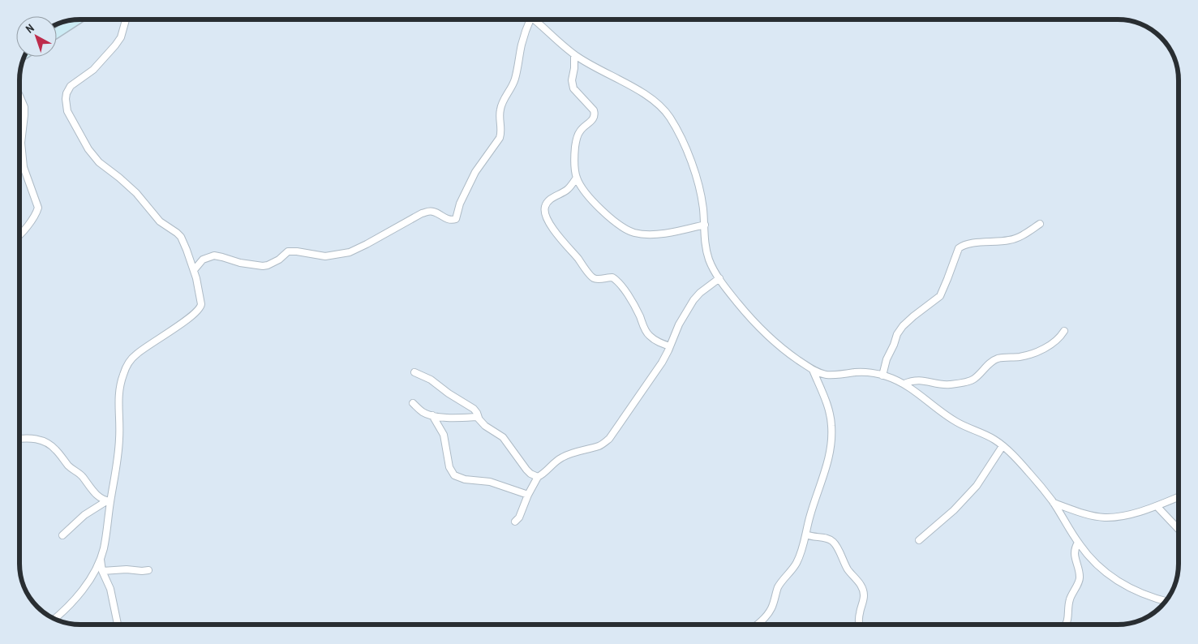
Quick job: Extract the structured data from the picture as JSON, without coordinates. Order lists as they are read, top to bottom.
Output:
{
  "north": "top left"
}
